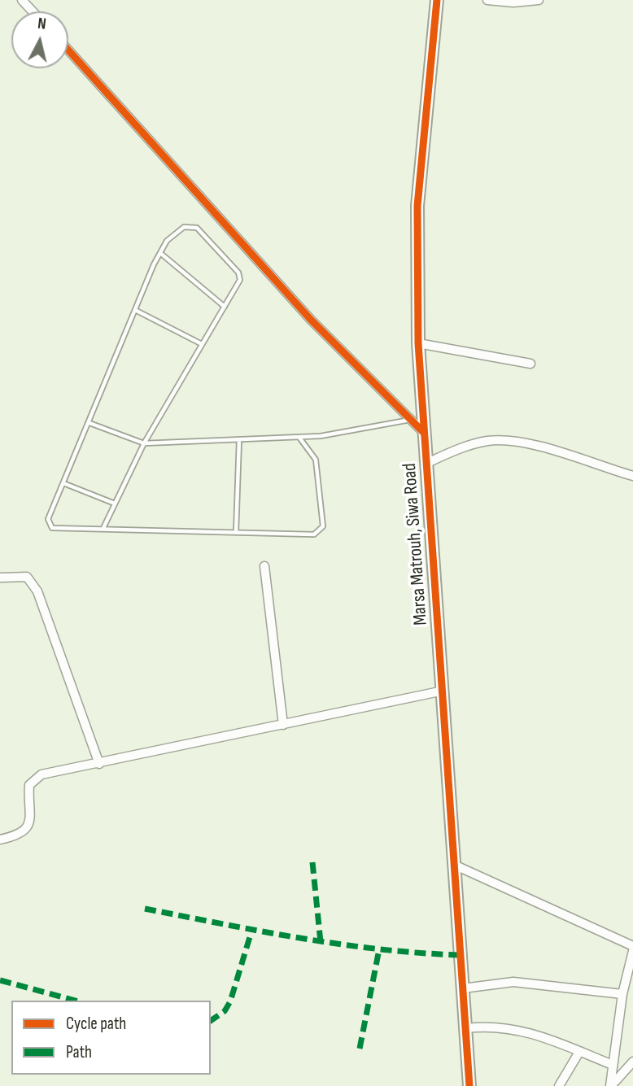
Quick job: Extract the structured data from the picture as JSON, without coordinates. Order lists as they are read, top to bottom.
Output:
{
  "streets": {
    "street": ["Marsa Matrouh, Siwa Road"]
  },
  "legend": ["Cycle path", "Path"],
  "north": "top"
}
